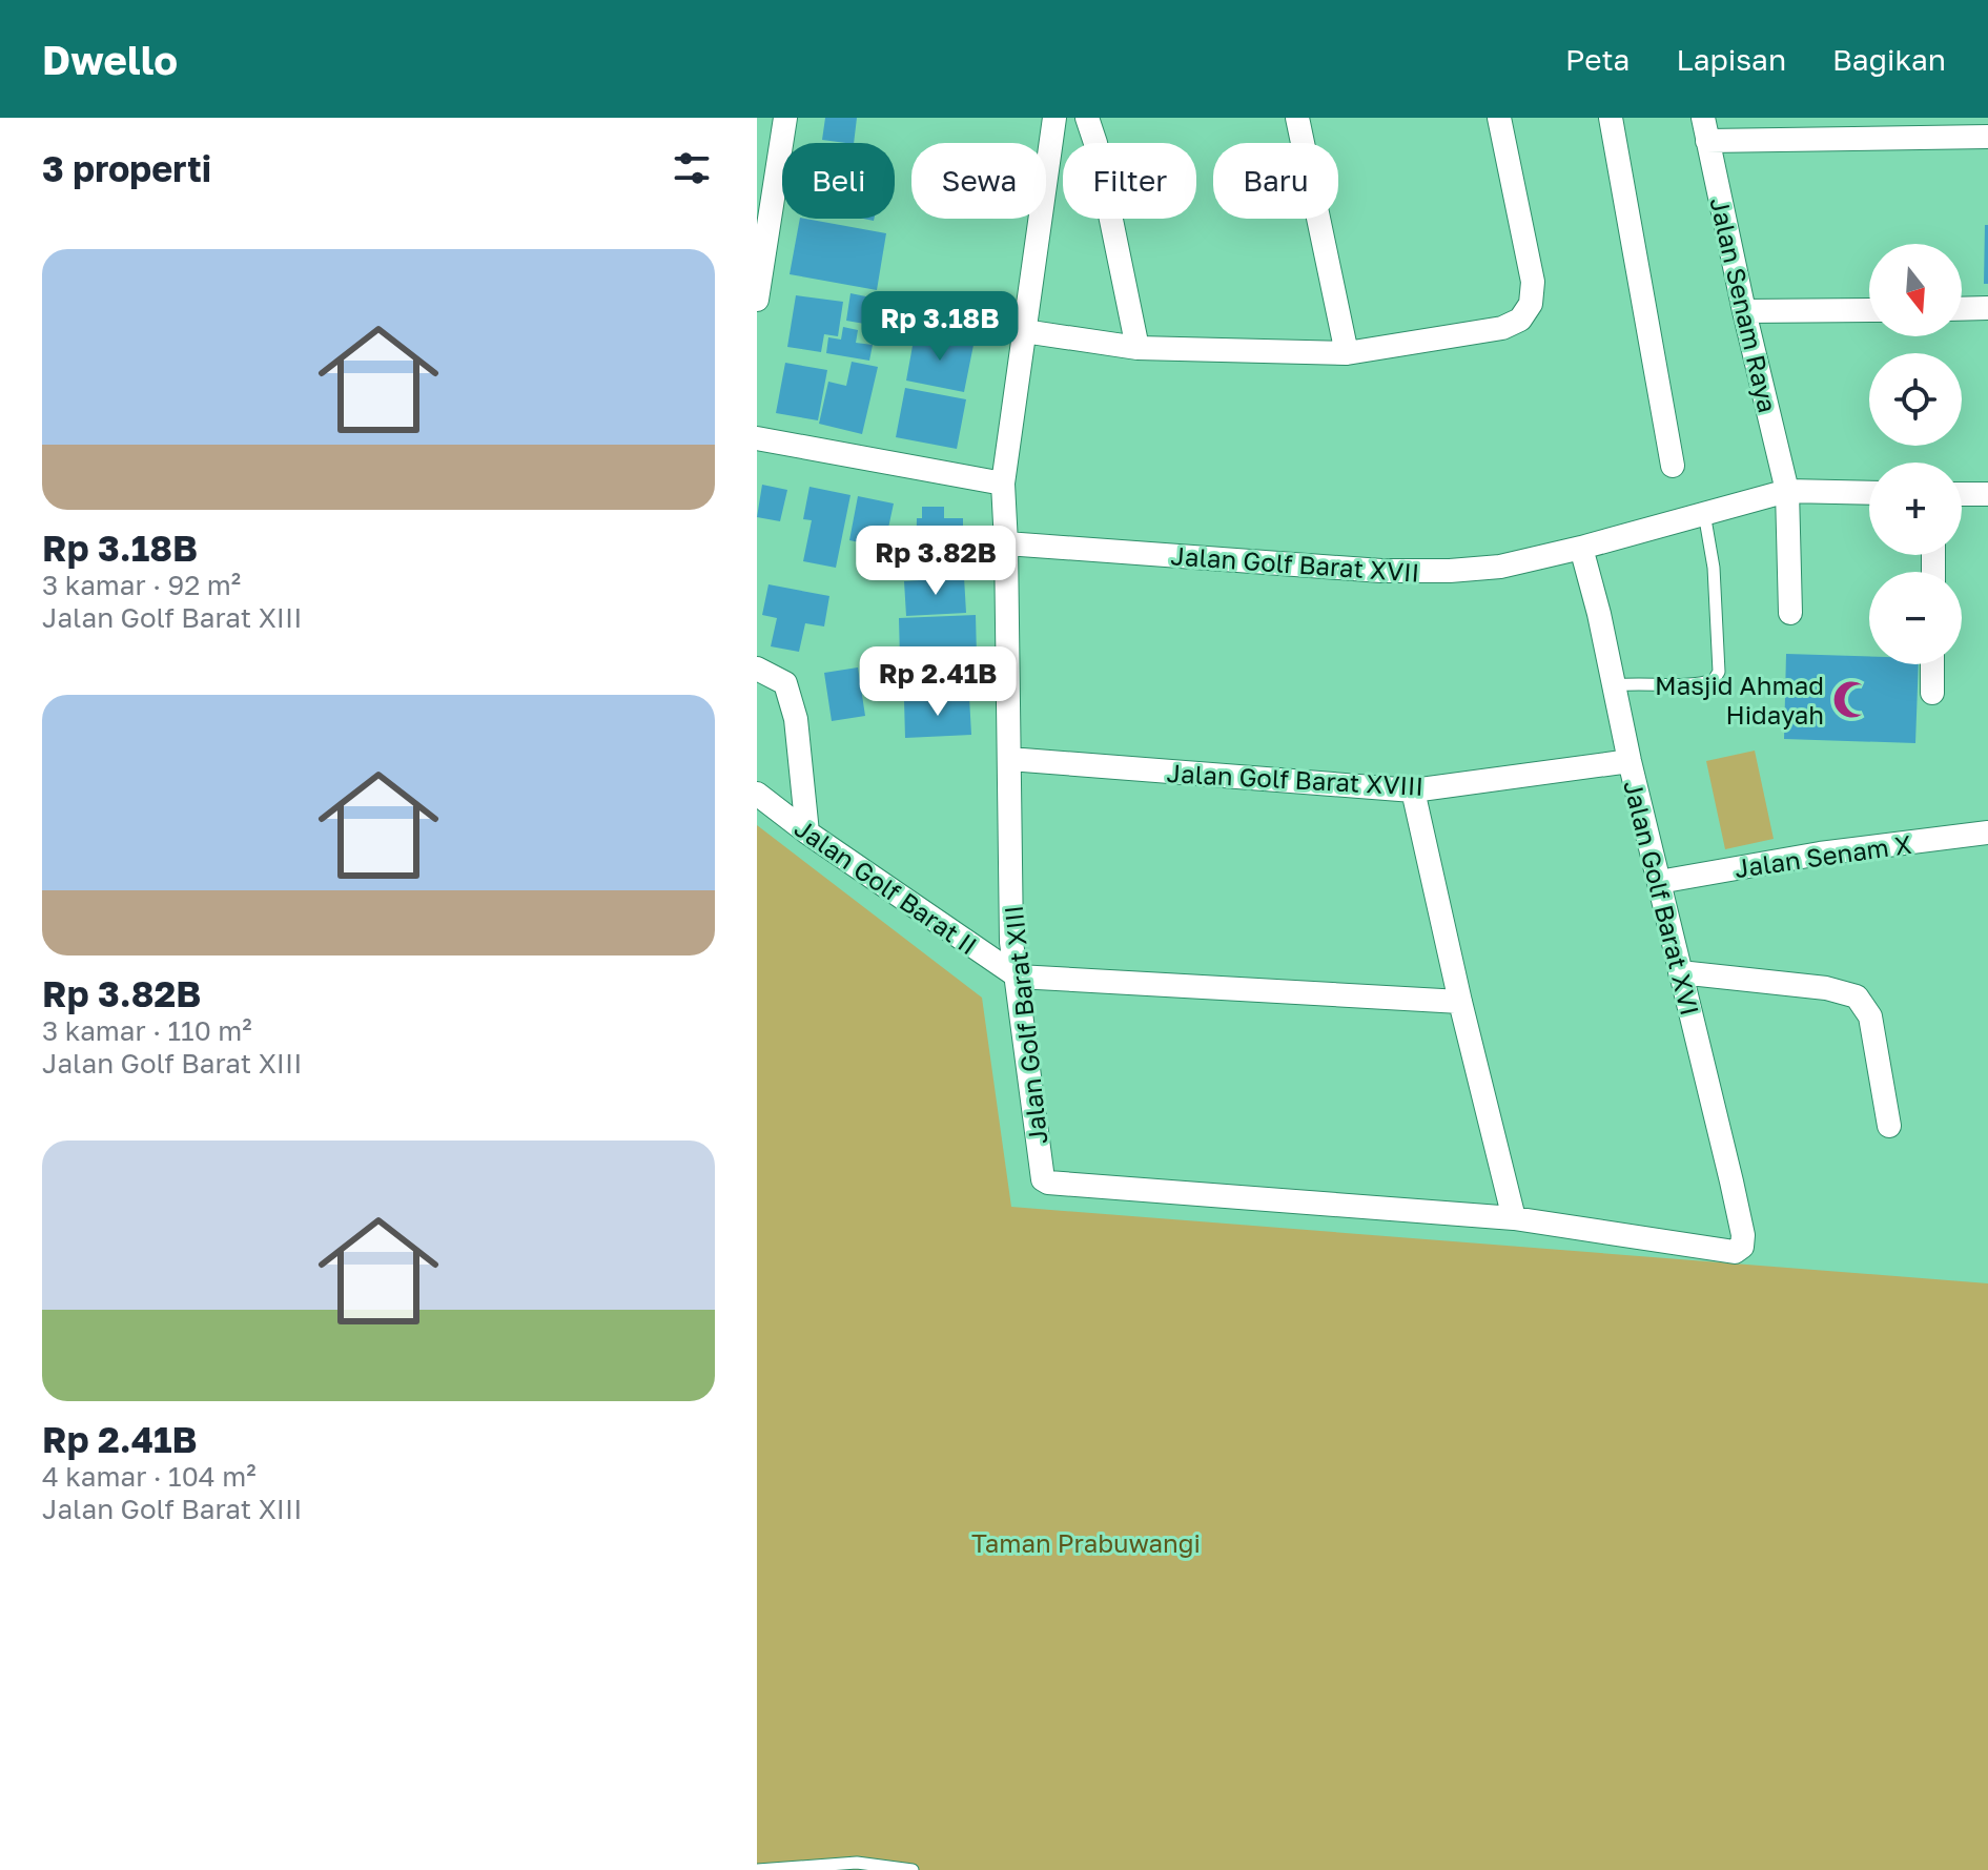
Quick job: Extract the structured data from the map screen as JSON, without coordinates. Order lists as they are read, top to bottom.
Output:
{
  "streets": {
    "street": [
      "Jalan Senam Raya",
      "Jalan Golf Barat XVII",
      "Jalan Golf Barat XVIII",
      "Jalan Senam X",
      "Jalan Golf Barat II",
      "Jalan Golf Barat XVI",
      "Jalan Golf Barat XIII"
    ]
  },
  "crossings": [
    ["Jalan Senam Raya", "Jalan Golf Barat XVII"],
    ["Jalan Golf Barat XVII", "Jalan Golf Barat XVI"],
    ["Jalan Golf Barat XVII", "Jalan Golf Barat XIII"],
    ["Jalan Golf Barat XVIII", "Jalan Golf Barat XVI"],
    ["Jalan Golf Barat XVIII", "Jalan Golf Barat XIII"],
    ["Jalan Senam X", "Jalan Golf Barat XVI"],
    ["Jalan Golf Barat II", "Jalan Golf Barat XIII"],
    ["Jalan Golf Barat XVI", "Jalan Golf Barat XIII"]
  ],
  "parks": ["Taman Prabuwangi"],
  "places": {
    "mosque": ["Masjid Ahmad Hidayah"]
  },
  "north": "bottom",
  "page": {
    "header": "Dwello",
    "nav": ["Peta", "Lapisan", "Bagikan"],
    "heading": "3 properti",
    "chip": [
      "Beli",
      "Sewa",
      "Filter",
      "Baru"
    ],
    "list": [
      {
        "name": "Rp 3.18B",
        "note": "3 kamar · 92 m² · Jalan Golf Barat XIII"
      },
      {
        "name": "Rp 3.82B",
        "note": "3 kamar · 110 m² · Jalan Golf Barat XIII"
      },
      {
        "name": "Rp 2.41B",
        "note": "4 kamar · 104 m² · Jalan Golf Barat XIII"
      }
    ],
    "map_buttons": ["+", "−"],
    "price": ["Rp 3.18B", "Rp 3.82B", "Rp 2.41B"]
  }
}
